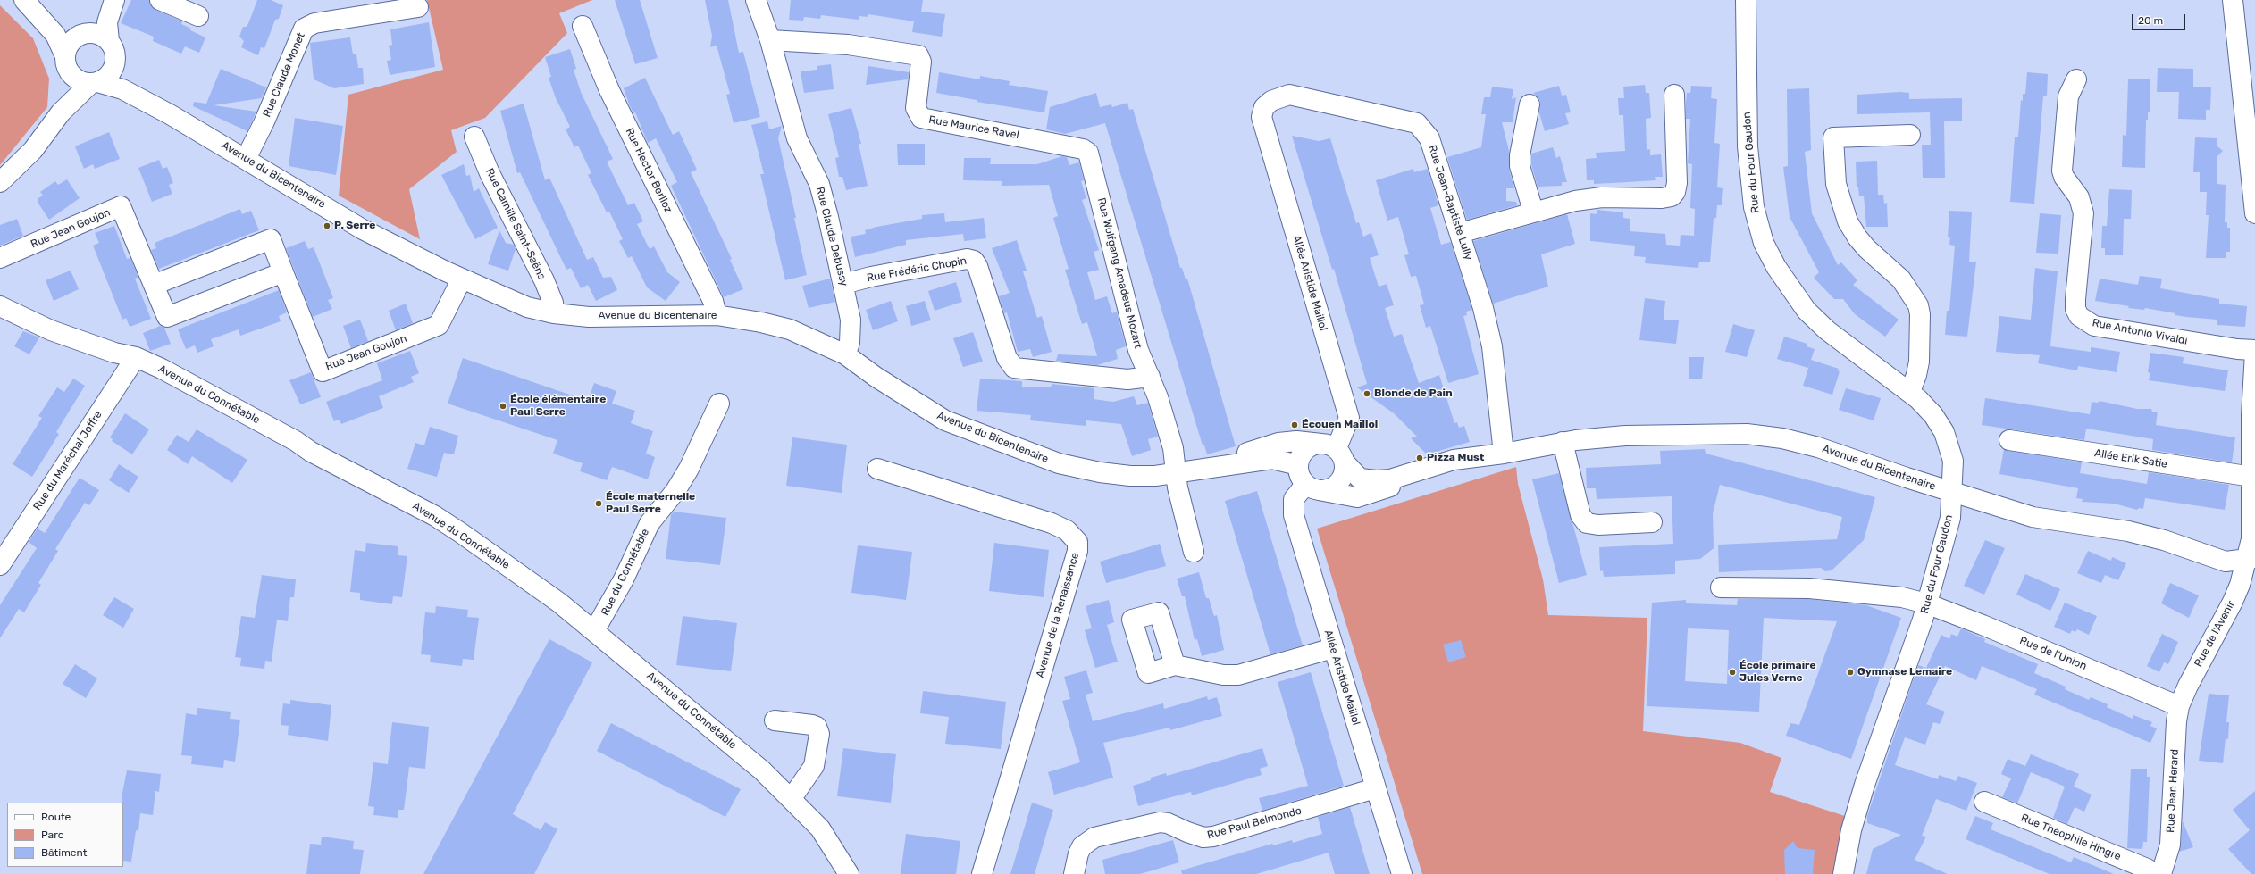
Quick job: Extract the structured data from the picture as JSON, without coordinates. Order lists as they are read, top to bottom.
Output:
{
  "streets": {
    "street": [
      "Rue Claude Monet",
      "Rue Maurice Ravel",
      "Rue du Four Gaudon",
      "Rue Hector Berlioz",
      "Avenue du Bicentenaire",
      "Rue Jean-Baptiste Lully",
      "Rue Camille Saint-Saëns",
      "Rue Jean Goujon",
      "Rue Claude Debussy",
      "Rue Frédéric Chopin",
      "Rue Wolfgang Amadeus Mozart",
      "Allée Aristide Maillol",
      "Rue Antonio Vivaldi",
      "Avenue du Connétable",
      "Allée Erik Satie",
      "Rue du Maréchal Joffre",
      "Rue du Connétable",
      "Avenue de la Renaissance",
      "Rue de l'Avenir",
      "Rue de l'Union",
      "Rue Jean Herard",
      "Rue Paul Belmondo",
      "Rue Théophile Hingre"
    ]
  },
  "crossings": [
    ["Rue Claude Monet", "Avenue du Bicentenaire"],
    ["Rue Maurice Ravel", "Rue Claude Debussy"],
    ["Rue Maurice Ravel", "Rue Wolfgang Amadeus Mozart"],
    ["Rue du Four Gaudon", "Avenue du Bicentenaire"],
    ["Rue du Four Gaudon", "Rue de l'Union"],
    ["Rue Hector Berlioz", "Avenue du Bicentenaire"],
    ["Avenue du Bicentenaire", "Rue Jean-Baptiste Lully"],
    ["Avenue du Bicentenaire", "Rue Camille Saint-Saëns"],
    ["Avenue du Bicentenaire", "Rue Jean Goujon"],
    ["Avenue du Bicentenaire", "Rue Claude Debussy"],
    ["Avenue du Bicentenaire", "Rue Wolfgang Amadeus Mozart"],
    ["Avenue du Bicentenaire", "Allée Aristide Maillol"],
    ["Avenue du Bicentenaire", "Rue de l'Avenir"],
    ["Rue Jean-Baptiste Lully", "Allée Aristide Maillol"],
    ["Rue Claude Debussy", "Rue Frédéric Chopin"],
    ["Rue Frédéric Chopin", "Rue Wolfgang Amadeus Mozart"],
    ["Allée Aristide Maillol", "Rue Paul Belmondo"],
    ["Rue Antonio Vivaldi", "Rue de l'Avenir"],
    ["Avenue du Connétable", "Rue du Maréchal Joffre"],
    ["Avenue du Connétable", "Rue du Connétable"],
    ["Allée Erik Satie", "Rue de l'Avenir"],
    ["Rue de l'Avenir", "Rue de l'Union"],
    ["Rue de l'Avenir", "Rue Jean Herard"],
    ["Rue de l'Union", "Rue Jean Herard"]
  ],
  "places": [
    "P. Serre",
    "Blonde de Pain",
    "École élémentaire Paul Serre",
    "Écouen Maillol",
    "Pizza Must",
    "École maternelle Paul Serre",
    "École primaire Jules Verne",
    "Gymnase Lemaire"
  ],
  "legend": ["Route", "Parc", "Bâtiment"],
  "scale_bar": "20 m"
}
